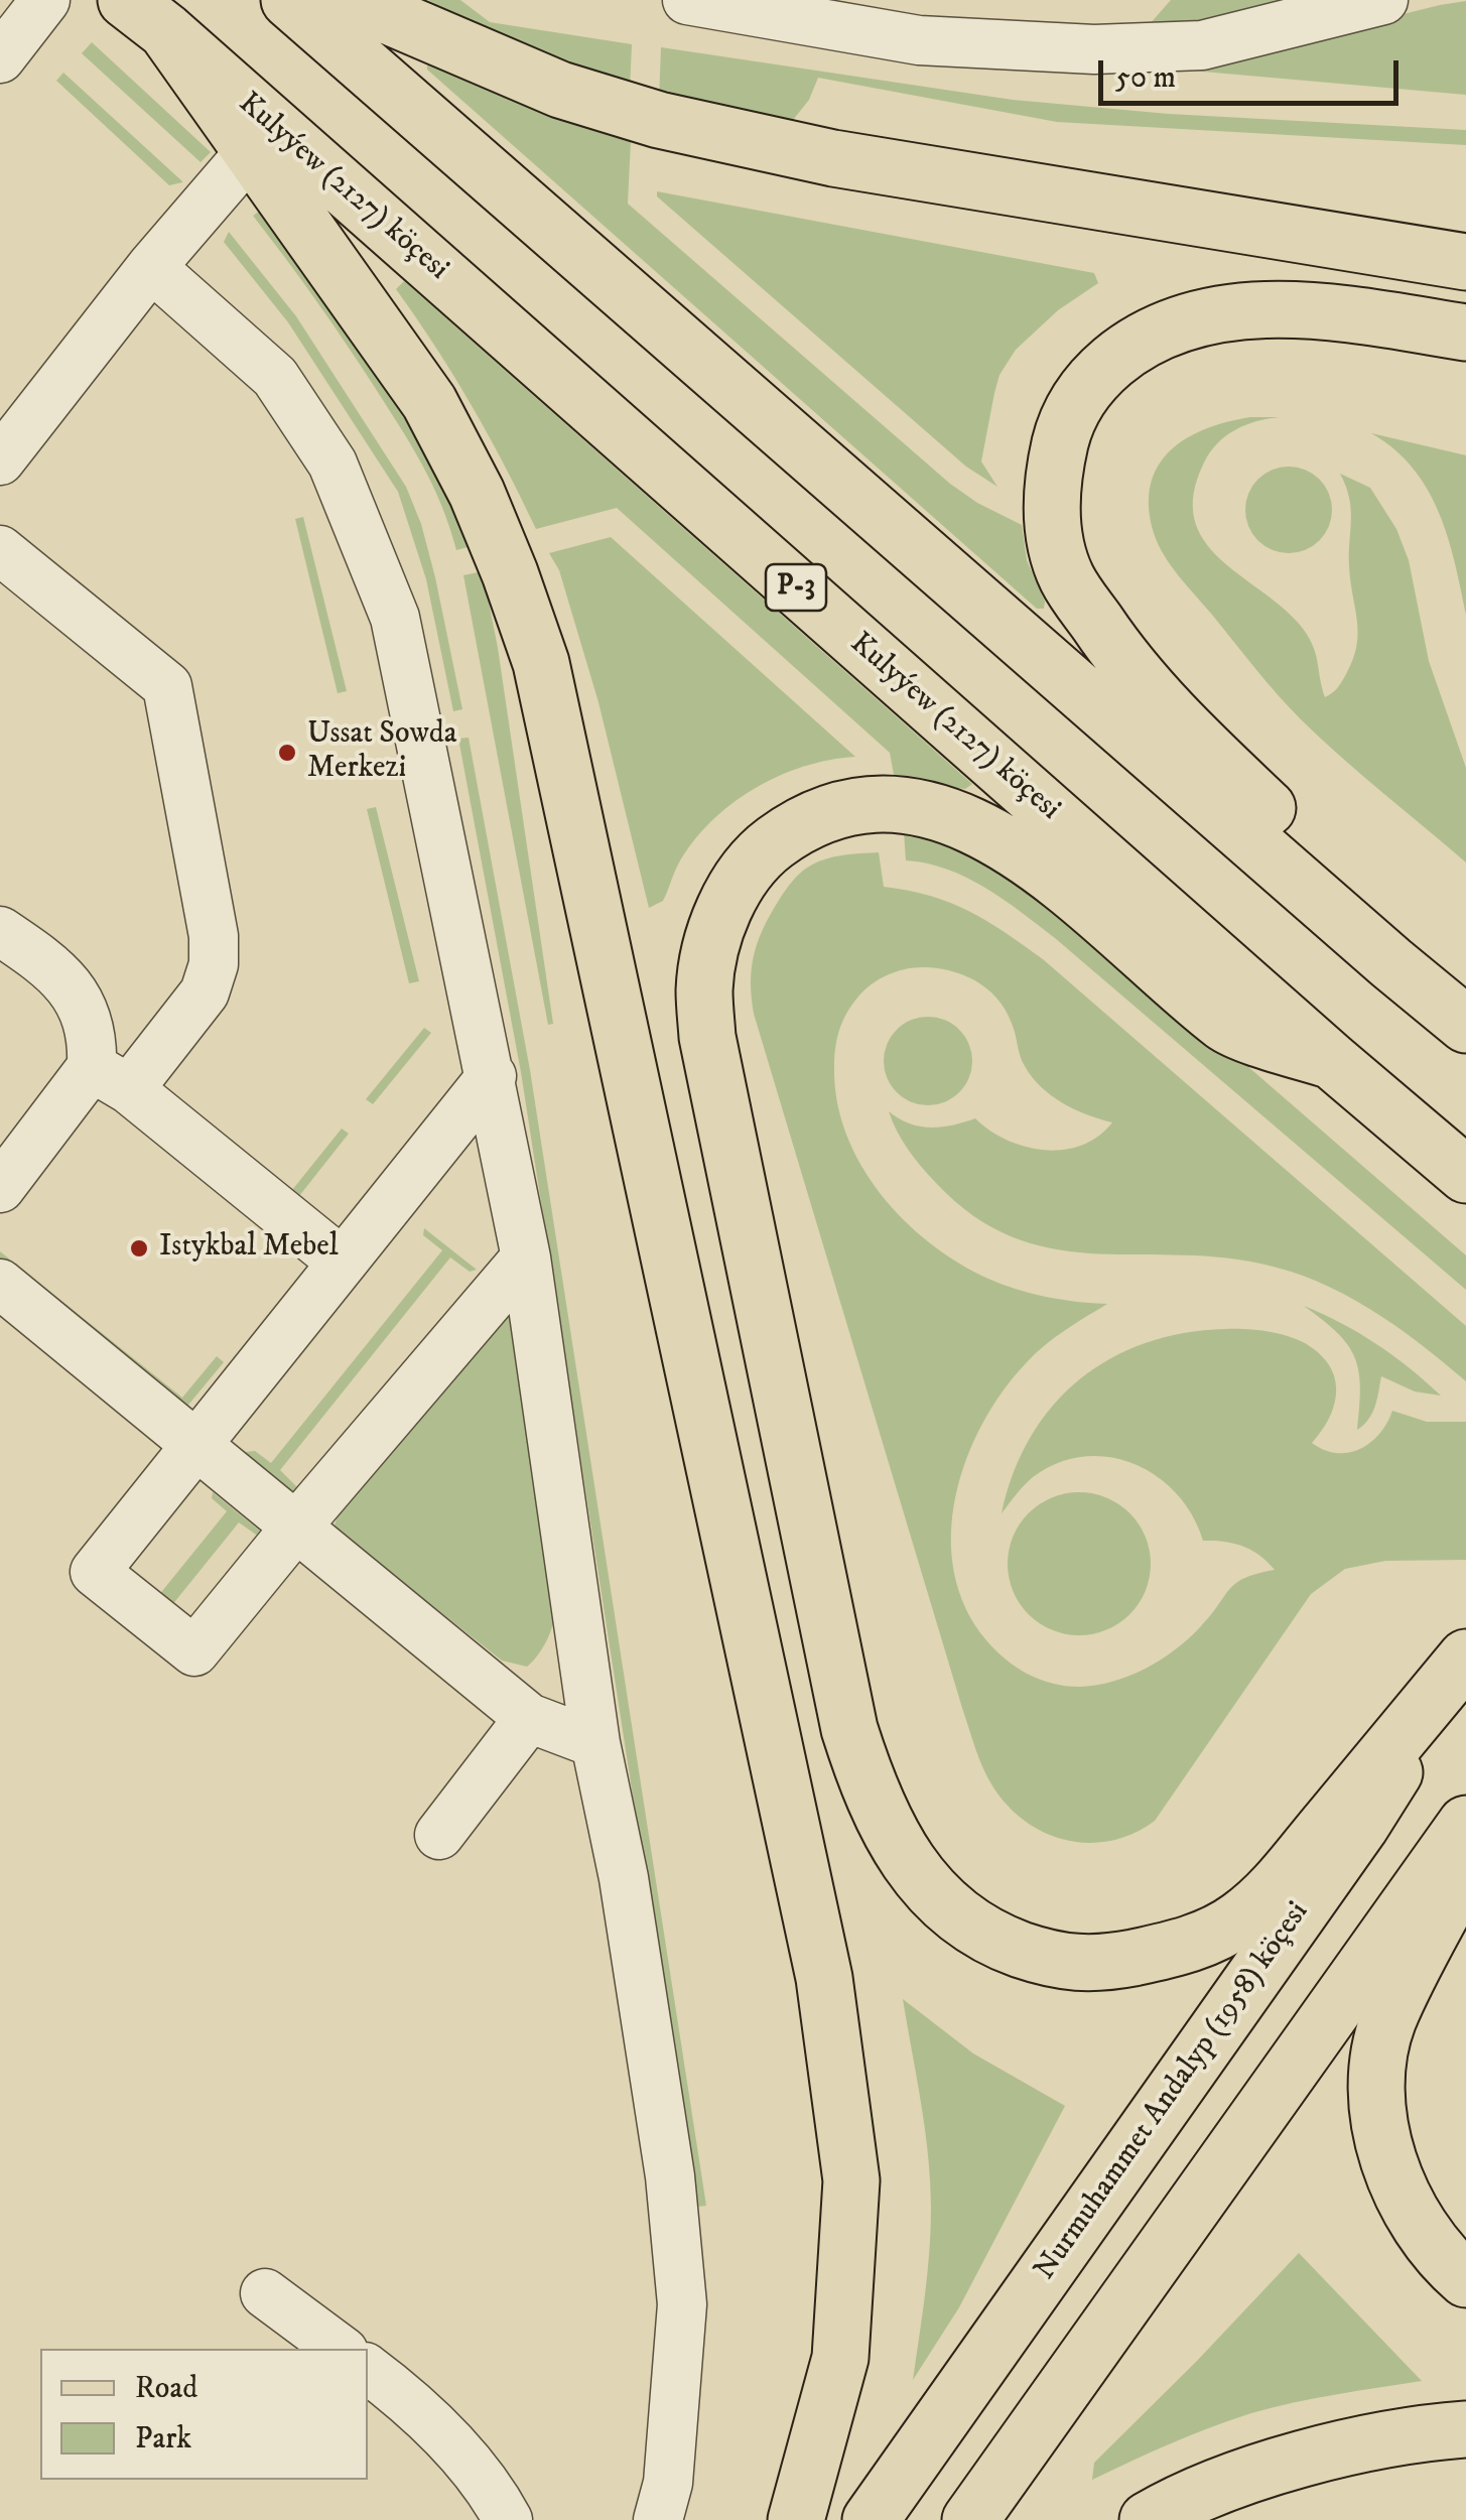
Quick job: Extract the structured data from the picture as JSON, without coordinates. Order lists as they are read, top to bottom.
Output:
{
  "streets": {
    "main road": ["Kulyýew (2127) köçesi", "P-3", "Nurmuhammet Andalyp (1958) köçesi"]
  },
  "places": ["Ussat Sowda Merkezi", "Istykbal Mebel"],
  "legend": ["Road", "Park"],
  "scale_bar": "50 m"
}
